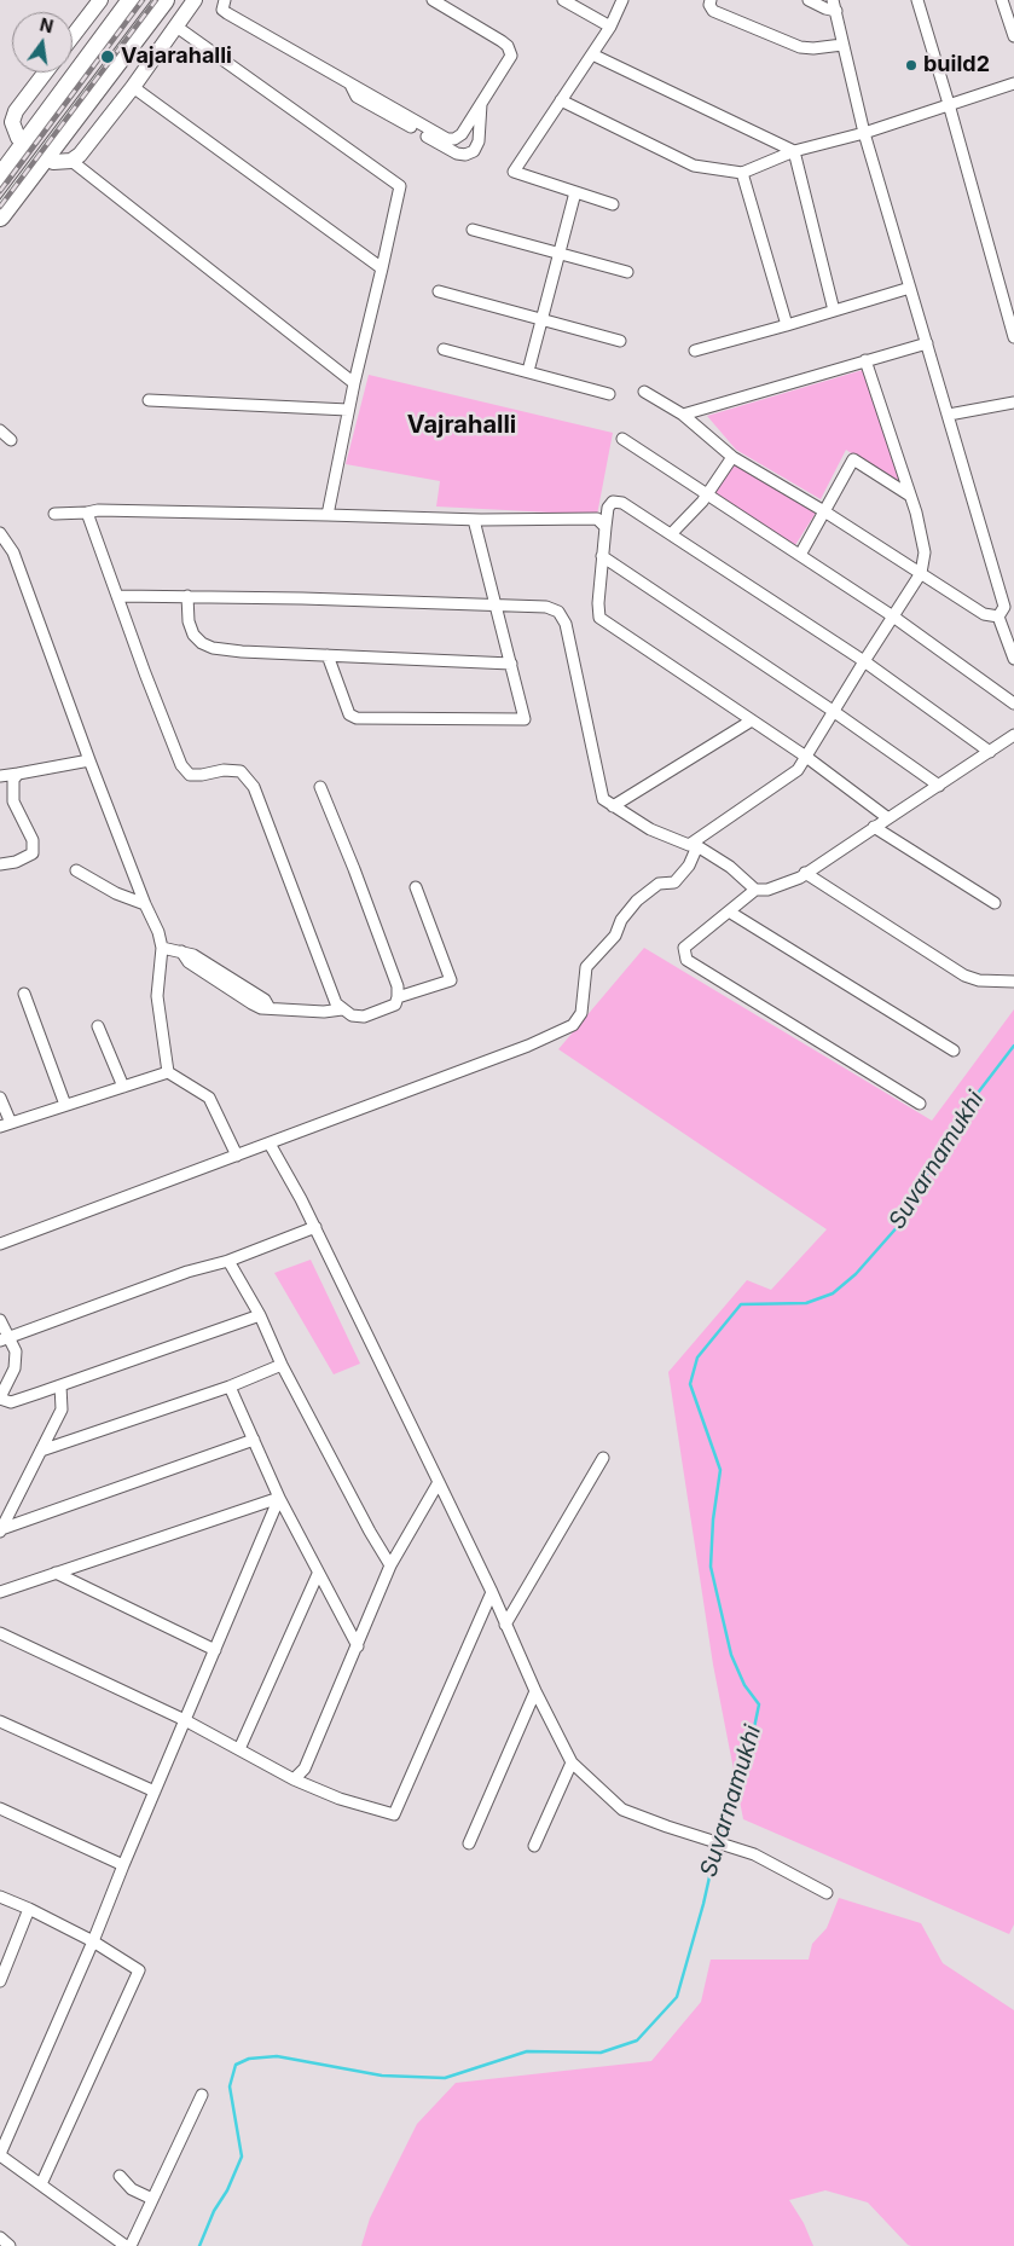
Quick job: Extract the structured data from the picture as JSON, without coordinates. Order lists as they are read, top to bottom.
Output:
{
  "districts": ["Vajrahalli"],
  "water": ["Suvarnamukhi"],
  "places": ["Vajarahalli", "build2"],
  "north": "top"
}
